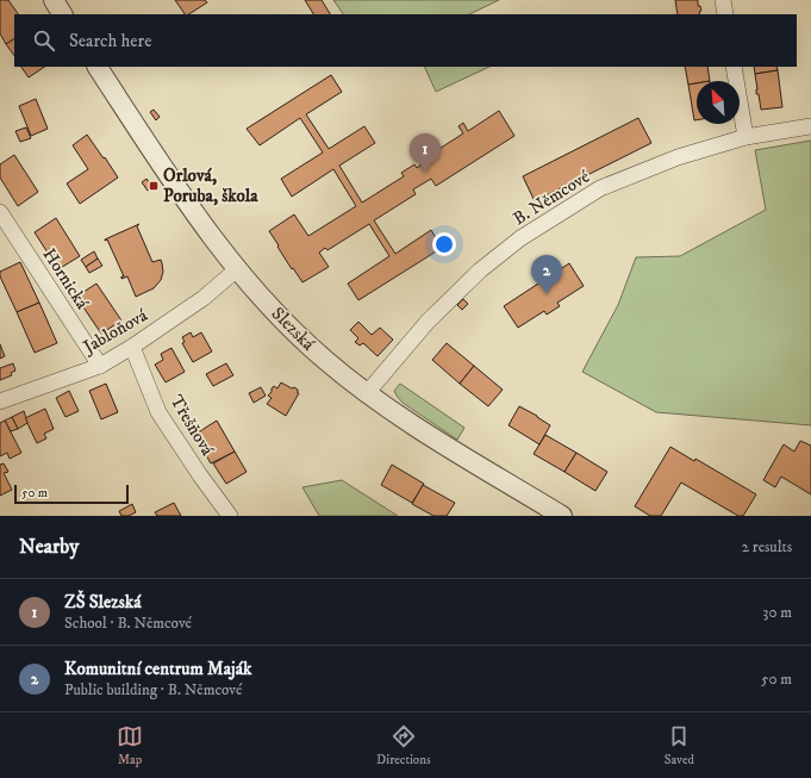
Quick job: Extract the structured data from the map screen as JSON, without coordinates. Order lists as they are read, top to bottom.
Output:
{
  "streets": {
    "street": [
      "B. Němcové",
      "Hornická",
      "Slezská",
      "Jabloňová",
      "Třešňová"
    ]
  },
  "crossings": [
    ["B. Němcové", "Slezská"],
    ["Hornická", "Jabloňová"],
    ["Slezská", "Jabloňová"],
    ["Jabloňová", "Třešňová"]
  ],
  "places": {
    "transit": ["Orlová, Poruba, škola"]
  },
  "scale_bar": "50 m",
  "north": "top left",
  "page": {
    "search": "Search here",
    "pins": ["1", "2"],
    "scale": "50 m",
    "heading": ["Nearby", "2 results"],
    "list": [
      {
        "mark": "1",
        "name": "ZŠ Slezská",
        "note": "School · B. Němcové",
        "value": "30 m"
      },
      {
        "mark": "2",
        "name": "Komunitní centrum Maják",
        "note": "Public building · B. Němcové",
        "value": "50 m"
      }
    ],
    "nav": ["Map", "Directions", "Saved"]
  }
}
